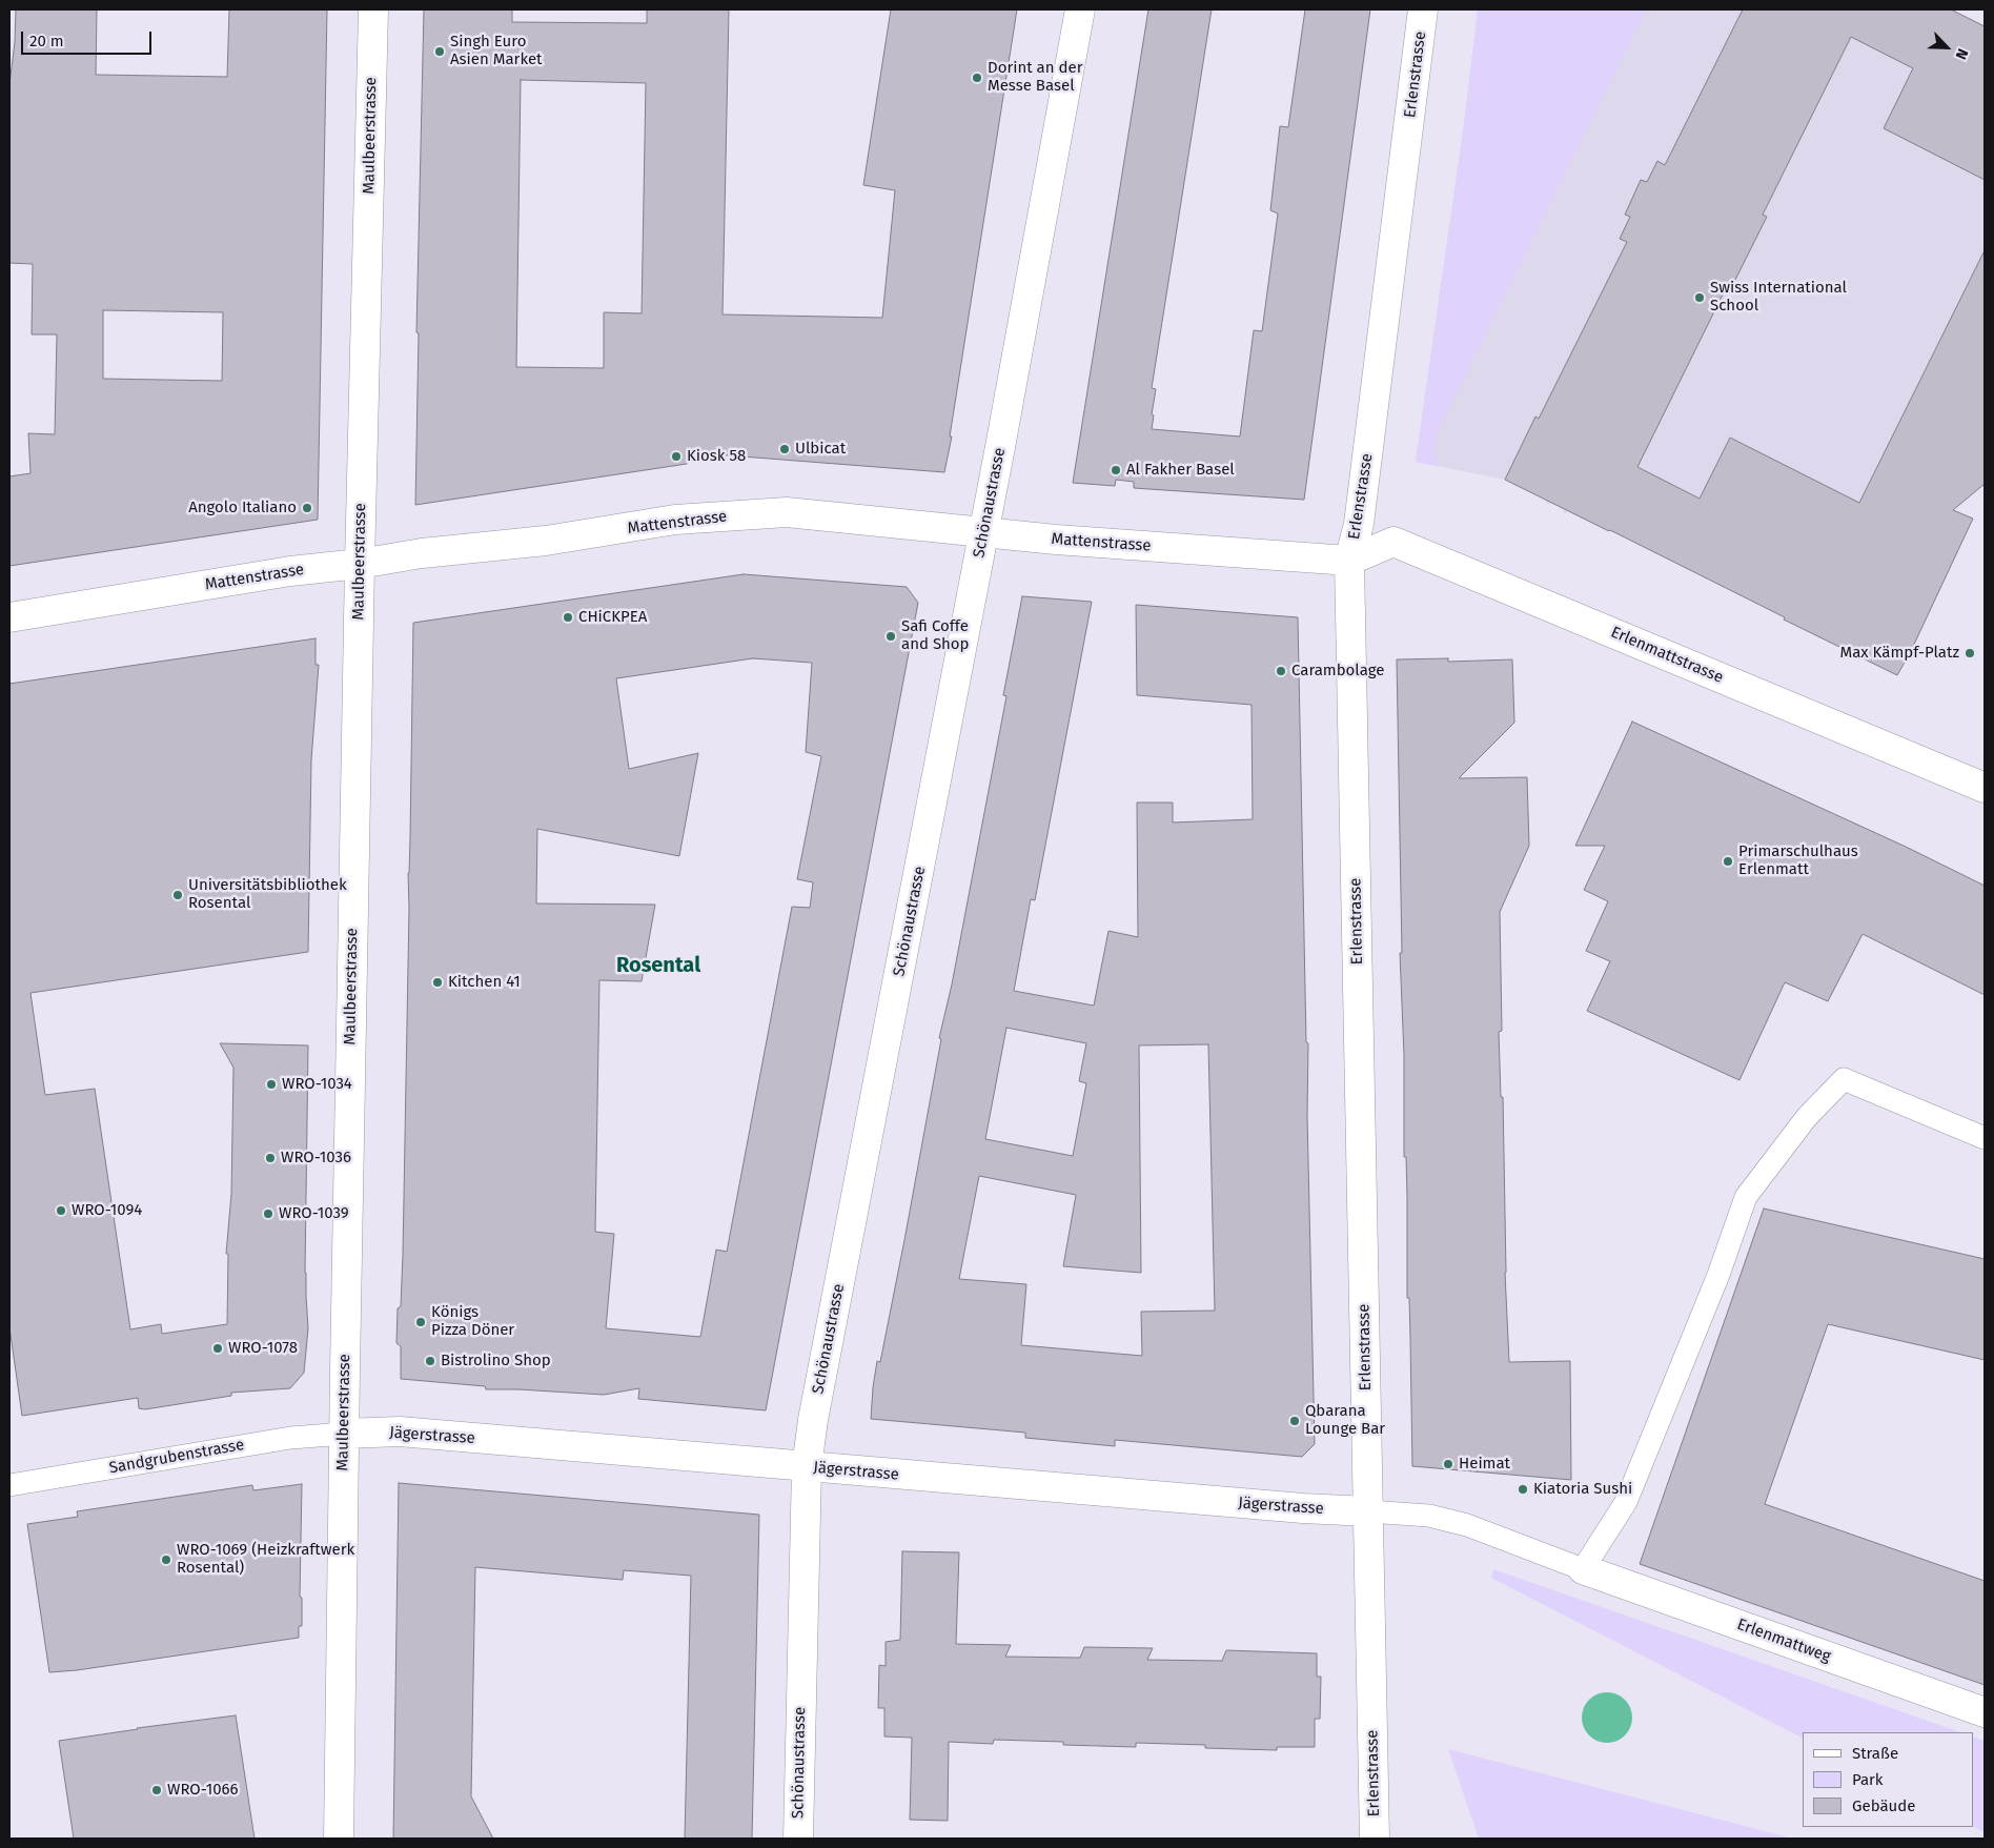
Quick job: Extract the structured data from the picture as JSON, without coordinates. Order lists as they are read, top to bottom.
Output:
{
  "streets": {
    "street": [
      "Erlenstrasse",
      "Maulbeerstrasse",
      "Schönaustrasse",
      "Mattenstrasse",
      "Erlenmattstrasse",
      "Jägerstrasse",
      "Erlenmattweg"
    ],
    "lane": ["Sandgrubenstrasse"]
  },
  "crossings": [
    ["Erlenstrasse", "Mattenstrasse"],
    ["Erlenstrasse", "Erlenmattstrasse"],
    ["Erlenstrasse", "Jägerstrasse"],
    ["Erlenstrasse", "Erlenmattweg"],
    ["Maulbeerstrasse", "Mattenstrasse"],
    ["Maulbeerstrasse", "Jägerstrasse"],
    ["Maulbeerstrasse", "Sandgrubenstrasse"],
    ["Schönaustrasse", "Mattenstrasse"],
    ["Schönaustrasse", "Jägerstrasse"],
    ["Mattenstrasse", "Erlenmattstrasse"],
    ["Jägerstrasse", "Sandgrubenstrasse"],
    ["Jägerstrasse", "Erlenmattweg"]
  ],
  "districts": ["Rosental"],
  "places": [
    "Singh Euro Asien Market",
    "Dorint an der Messe Basel",
    "Swiss International School",
    "Ulbicat",
    "Kiosk 58",
    "Al Fakher Basel",
    "Angolo Italiano",
    "CHiCKPEA",
    "Safi Coffe and Shop",
    "Max Kämpf-Platz",
    "Carambolage",
    "Primarschulhaus Erlenmatt",
    "Universitätsbibliothek Rosental",
    "Kitchen 41",
    "WRO-1034",
    "WRO-1036",
    "WRO-1094",
    "WRO-1039",
    "Königs Pizza Döner",
    "WRO-1078",
    "Bistrolino Shop",
    "Qbarana Lounge Bar",
    "Heimat",
    "Kiatoria Sushi",
    "WRO-1069 (Heizkraftwerk Rosental)",
    "WRO-1066"
  ],
  "legend": ["Straße", "Park", "Gebäude"],
  "scale_bar": "20 m",
  "north": "bottom right"
}
